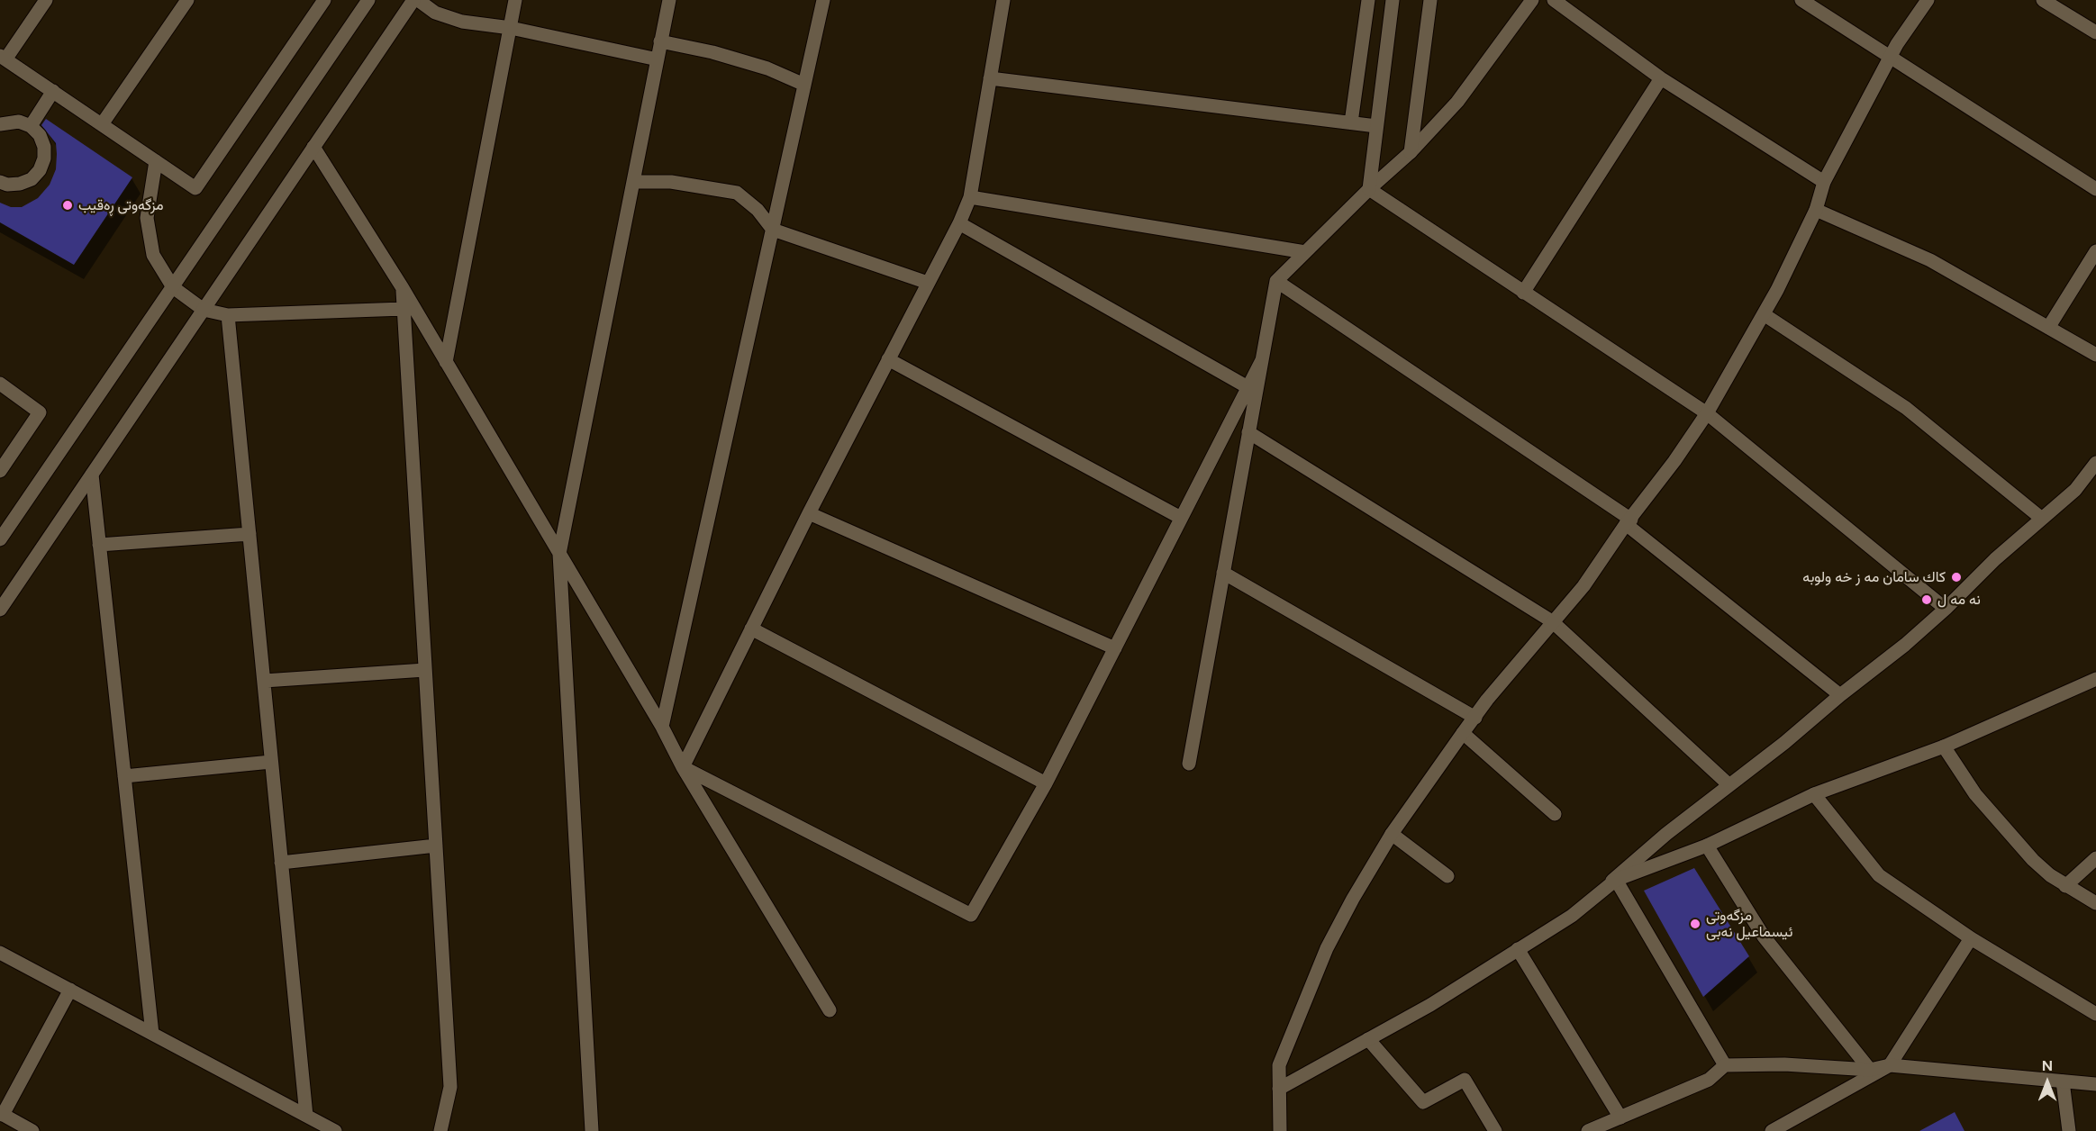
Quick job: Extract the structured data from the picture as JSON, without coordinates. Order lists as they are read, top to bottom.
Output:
{
  "places": [
    "مزگەوتی ڕەقیب",
    "كاك سامان مه ز خه ولوبه",
    "نه مه ل",
    "مزگەوتی ئیسماعیل نەبی"
  ],
  "north": "top"
}
